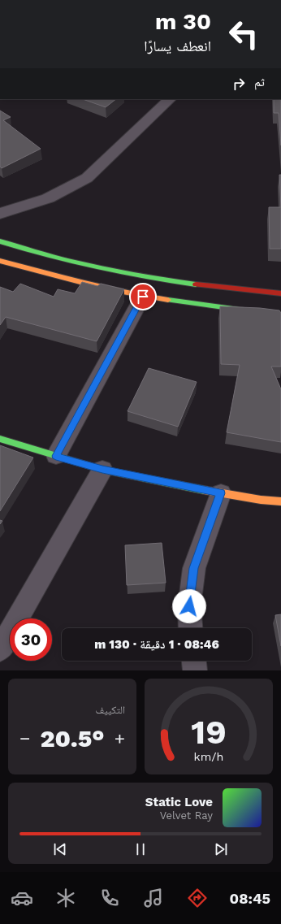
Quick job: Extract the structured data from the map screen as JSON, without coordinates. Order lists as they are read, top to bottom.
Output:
{
  "page": {
    "turn": ["30 m", "انعطف يسارًا"],
    "then": "ثم",
    "limit": "30",
    "trip": "08:46 · 1 دقيقة · 130 m",
    "tile": "التكييف",
    "heat": ["−", "20.5°", "+"],
    "song": ["Static Love", "Velvet Ray"],
    "tabs": "08:45",
    "gauge": ["19", "km/h"]
  }
}
